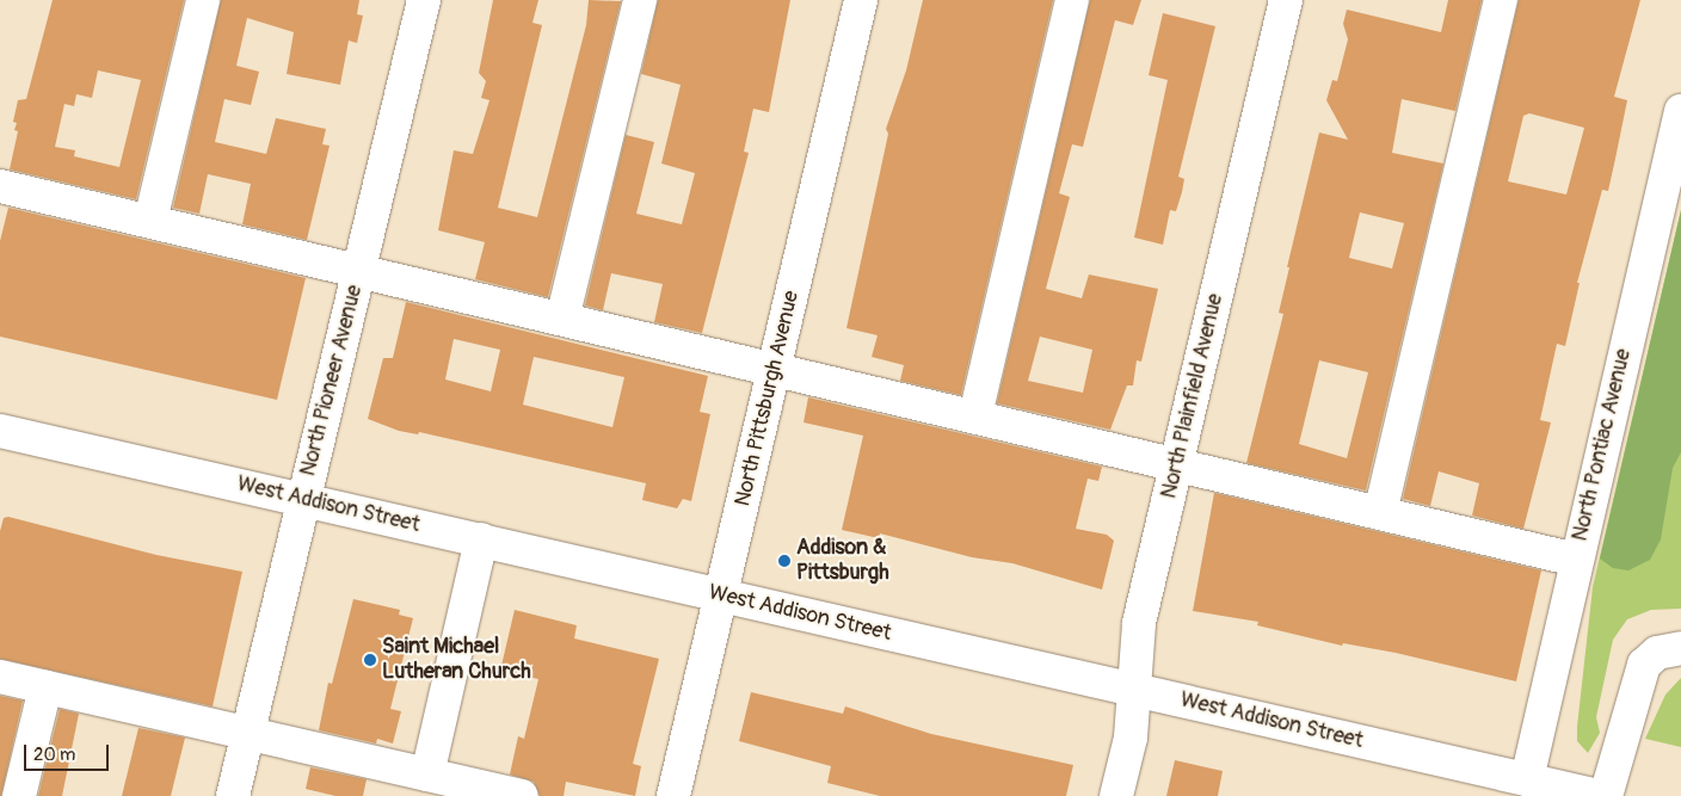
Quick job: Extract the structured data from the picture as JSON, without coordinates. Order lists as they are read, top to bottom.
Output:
{
  "streets": {
    "street": [
      "North Pioneer Avenue",
      "North Plainfield Avenue",
      "North Pittsburgh Avenue",
      "North Pontiac Avenue",
      "West Addison Street"
    ]
  },
  "crossings": [
    ["North Pioneer Avenue", "West Addison Street"],
    ["North Plainfield Avenue", "West Addison Street"],
    ["North Pittsburgh Avenue", "West Addison Street"],
    ["North Pontiac Avenue", "West Addison Street"]
  ],
  "places": ["Addison & Pittsburgh", "Saint Michael Lutheran Church"],
  "scale_bar": "20 m"
}
